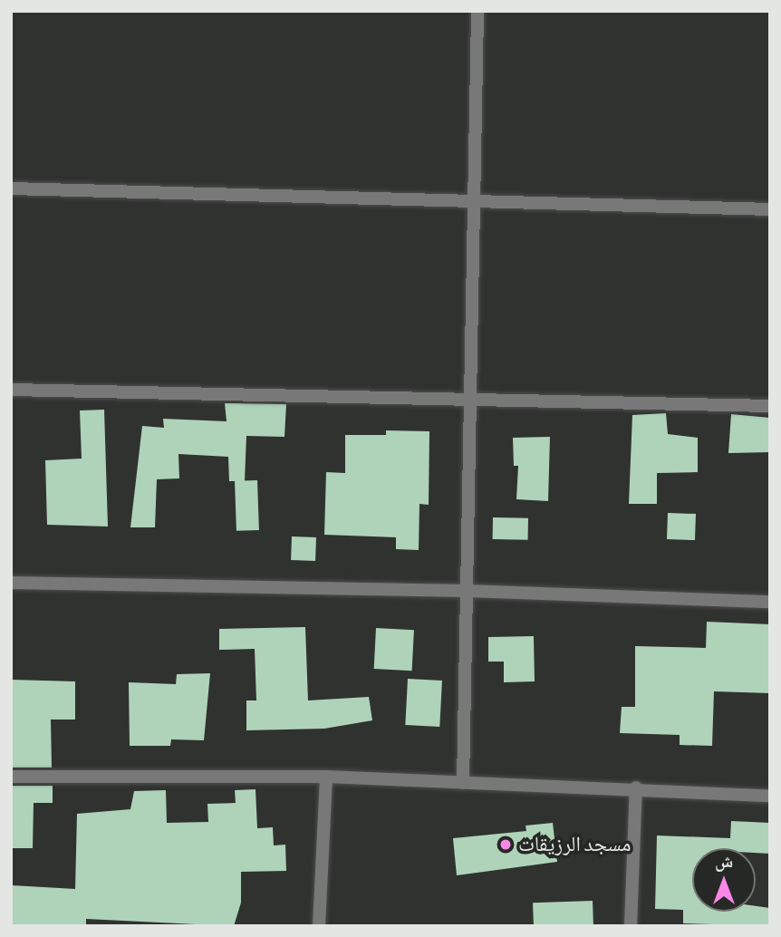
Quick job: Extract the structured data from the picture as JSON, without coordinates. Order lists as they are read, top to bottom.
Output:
{
  "places": ["مسجد الرزيقات"],
  "north": "top"
}
